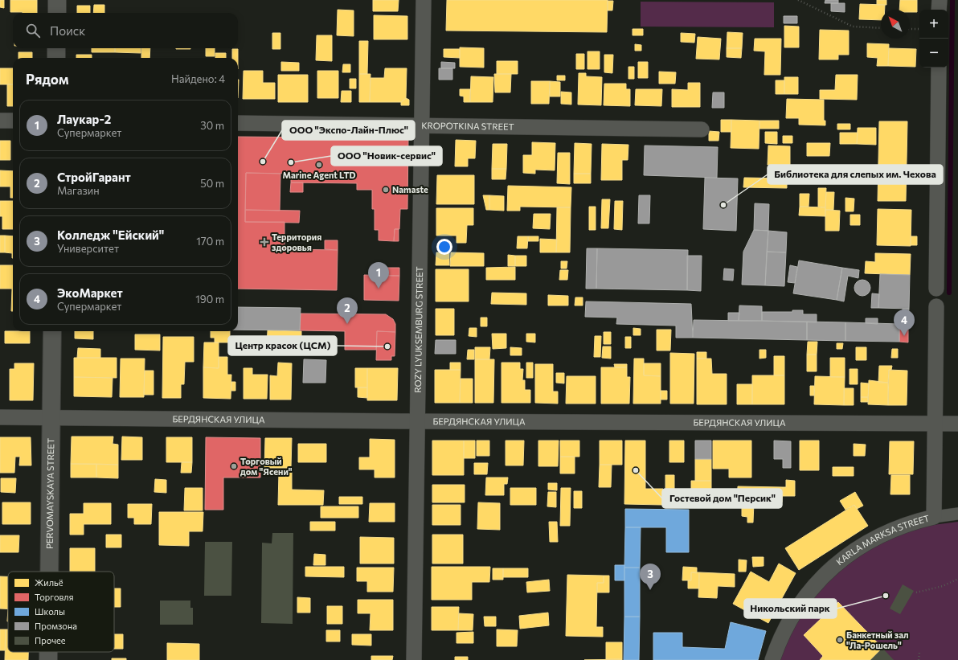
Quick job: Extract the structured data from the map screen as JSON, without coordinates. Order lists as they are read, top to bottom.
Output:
{
  "streets": {
    "street": [
      "KROPOTKINA STREET",
      "ROZY LYUKSEMBURG STREET",
      "БЕРДЯНСКАЯ УЛИЦА",
      "PERVOMAYSKAYA STREET",
      "KARLA MARKSA STREET"
    ]
  },
  "crossings": [
    ["KROPOTKINA STREET", "ROZY LYUKSEMBURG STREET"],
    ["ROZY LYUKSEMBURG STREET", "БЕРДЯНСКАЯ УЛИЦА"],
    ["БЕРДЯНСКАЯ УЛИЦА", "PERVOMAYSKAYA STREET"],
    ["БЕРДЯНСКАЯ УЛИЦА", "KARLA MARKSA STREET"]
  ],
  "places": {
    "other": [
      "ООО \"Экспо-Лайн-Плюс\"",
      "ООО \"Новик-сервис\"",
      "Marine Agent LTD",
      "Namaste",
      "Библиотека для слепых им. Чехова",
      "Центр красок (ЦСМ)",
      "Торговый дом \"Ясени\"",
      "Гостевой дом \"Персик\"",
      "Никольский парк",
      "Банкетный зал \"Ла-Рошель\""
    ],
    "health": ["Территория здоровья"]
  },
  "legend": [
    "Жильё",
    "Торговля",
    "Школы",
    "Промзона",
    "Прочее"
  ],
  "north": "top left",
  "page": {
    "map_buttons": ["+", "−"],
    "search": "Поиск",
    "heading": ["Рядом", "Найдено: 4"],
    "list": [
      {
        "mark": "1",
        "name": "Лаукар-2",
        "note": "Супермаркет",
        "value": "30 m"
      },
      {
        "mark": "2",
        "name": "СтройГарант",
        "note": "Магазин",
        "value": "50 m"
      },
      {
        "mark": "3",
        "name": "Колледж \"Ейский\"",
        "note": "Университет",
        "value": "170 m"
      },
      {
        "mark": "4",
        "name": "ЭкоМаркет",
        "note": "Супермаркет",
        "value": "190 m"
      }
    ],
    "pins": [
      "1",
      "2",
      "4",
      "3"
    ]
  }
}
